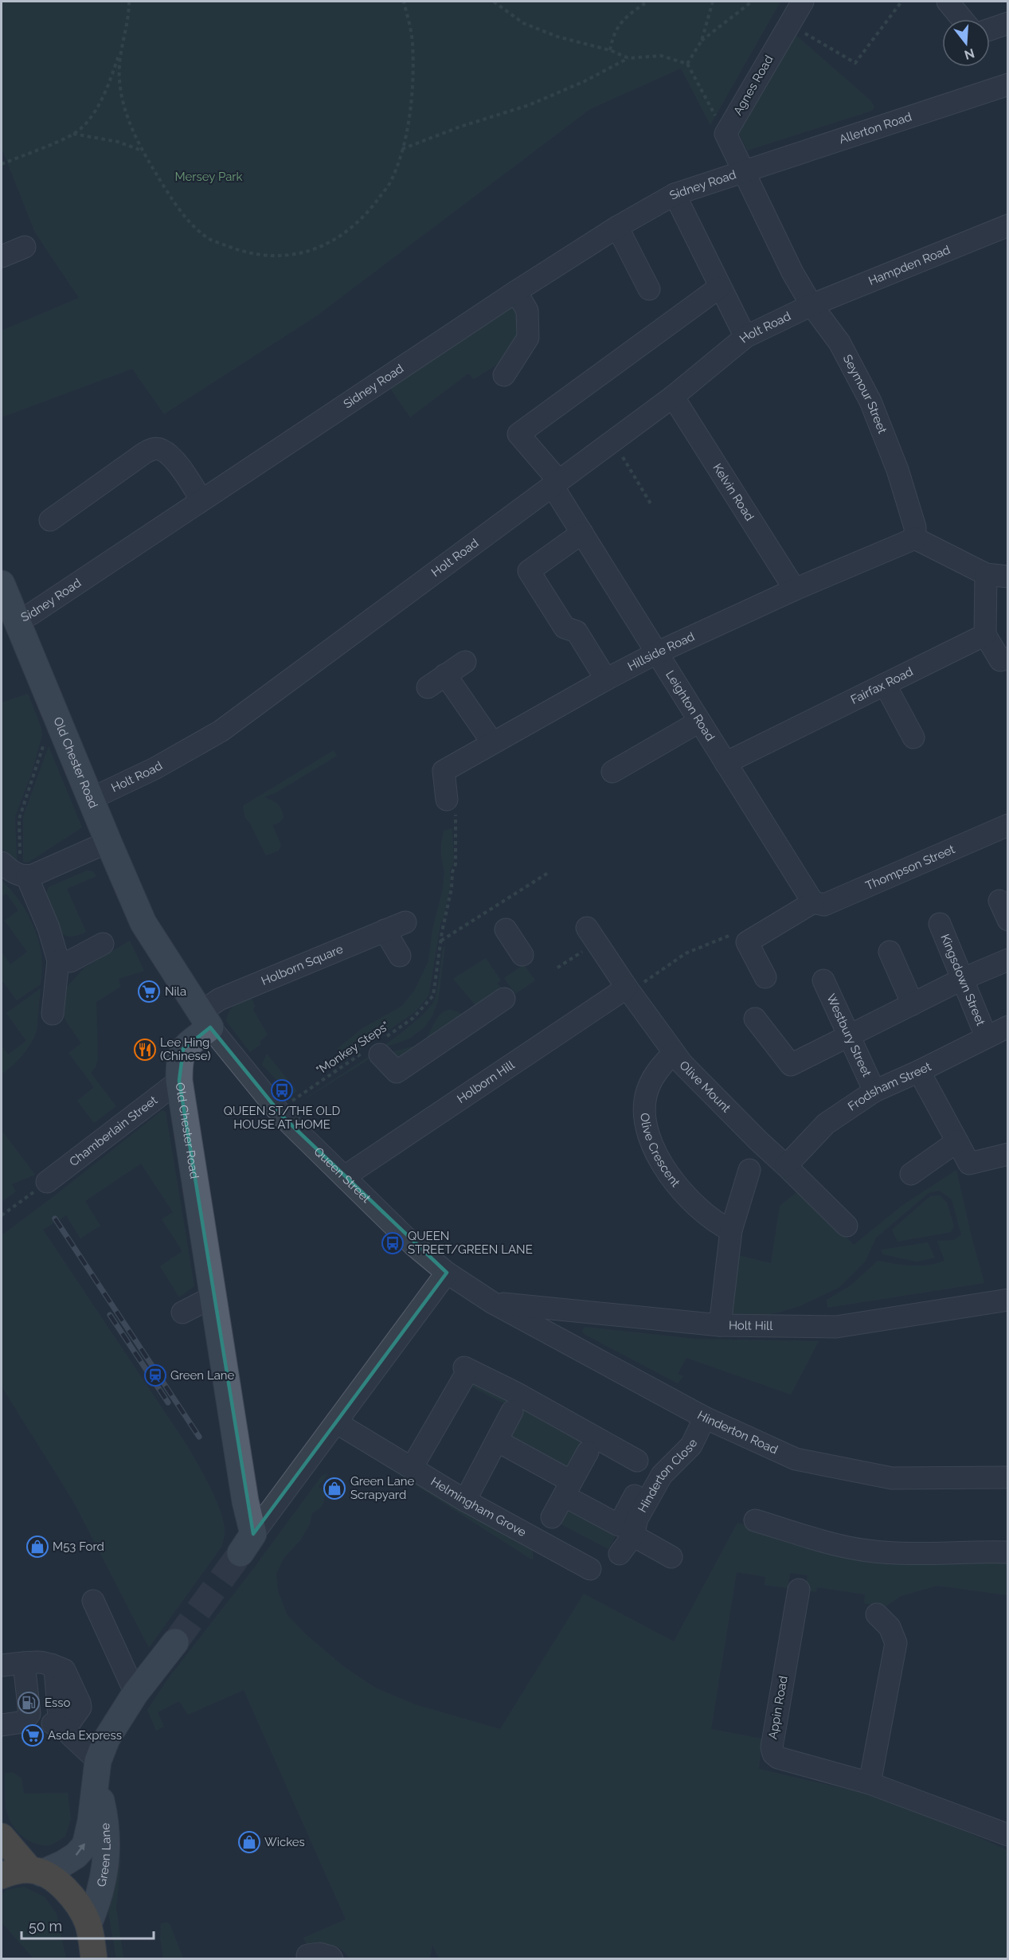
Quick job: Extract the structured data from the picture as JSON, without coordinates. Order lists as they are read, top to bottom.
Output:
{
  "streets": {
    "main road": ["Old Chester Road", "Green Lane"],
    "street": [
      "Agnes Road",
      "Allerton Road",
      "Sidney Road",
      "Hampden Road",
      "Holt Road",
      "Seymour Street",
      "Kelvin Road",
      "Hillside Road",
      "Fairfax Road",
      "Leighton Road",
      "Thompson Street",
      "Holborn Square",
      "Kingsdown Street",
      "Westbury Street",
      "Holborn Hill",
      "Olive Mount",
      "Frodsham Street",
      "Chamberlain Street",
      "Olive Crescent",
      "Queen Street",
      "Holt Hill",
      "Hinderton Road",
      "Hinderton Close",
      "Helmingham Grove",
      "Appin Road"
    ],
    "path": ["\"Monkey Steps\""]
  },
  "crossings": [
    ["Allerton Road", "Sidney Road"],
    ["Allerton Road", "Seymour Street"],
    ["Sidney Road", "Seymour Street"],
    ["Sidney Road", "Old Chester Road"],
    ["Hampden Road", "Holt Road"],
    ["Hampden Road", "Seymour Street"],
    ["Holt Road", "Seymour Street"],
    ["Holt Road", "Kelvin Road"],
    ["Holt Road", "Leighton Road"],
    ["Holt Road", "Old Chester Road"],
    ["Seymour Street", "Hillside Road"],
    ["Kelvin Road", "Hillside Road"],
    ["Hillside Road", "Leighton Road"],
    ["Fairfax Road", "Leighton Road"],
    ["Leighton Road", "Thompson Street"],
    ["Old Chester Road", "Holborn Square"],
    ["Old Chester Road", "Chamberlain Street"],
    ["Old Chester Road", "Queen Street"],
    ["Holborn Square", "Queen Street"],
    ["Kingsdown Street", "Frodsham Street"],
    ["Westbury Street", "Frodsham Street"],
    ["\"Monkey Steps\"", "Queen Street"],
    ["Holborn Hill", "Olive Mount"],
    ["Holborn Hill", "Queen Street"],
    ["Olive Mount", "Frodsham Street"],
    ["Olive Mount", "Olive Crescent"],
    ["Queen Street", "Holt Hill"],
    ["Queen Street", "Hinderton Road"],
    ["Holt Hill", "Hinderton Road"],
    ["Hinderton Road", "Hinderton Close"]
  ],
  "parks": ["Mersey Park"],
  "places": {
    "supermarket": ["Nila", "Asda Express"],
    "restaurant": ["Lee Hing (Chinese)"],
    "bus stop": ["QUEEN ST/THE OLD HOUSE AT HOME", "QUEEN STREET/GREEN LANE"],
    "station": ["Green Lane"],
    "shop": ["Green Lane Scrapyard", "M53 Ford", "Wickes"],
    "fuel station": ["Esso"]
  },
  "scale_bar": "50 m",
  "north": "bottom"
}
